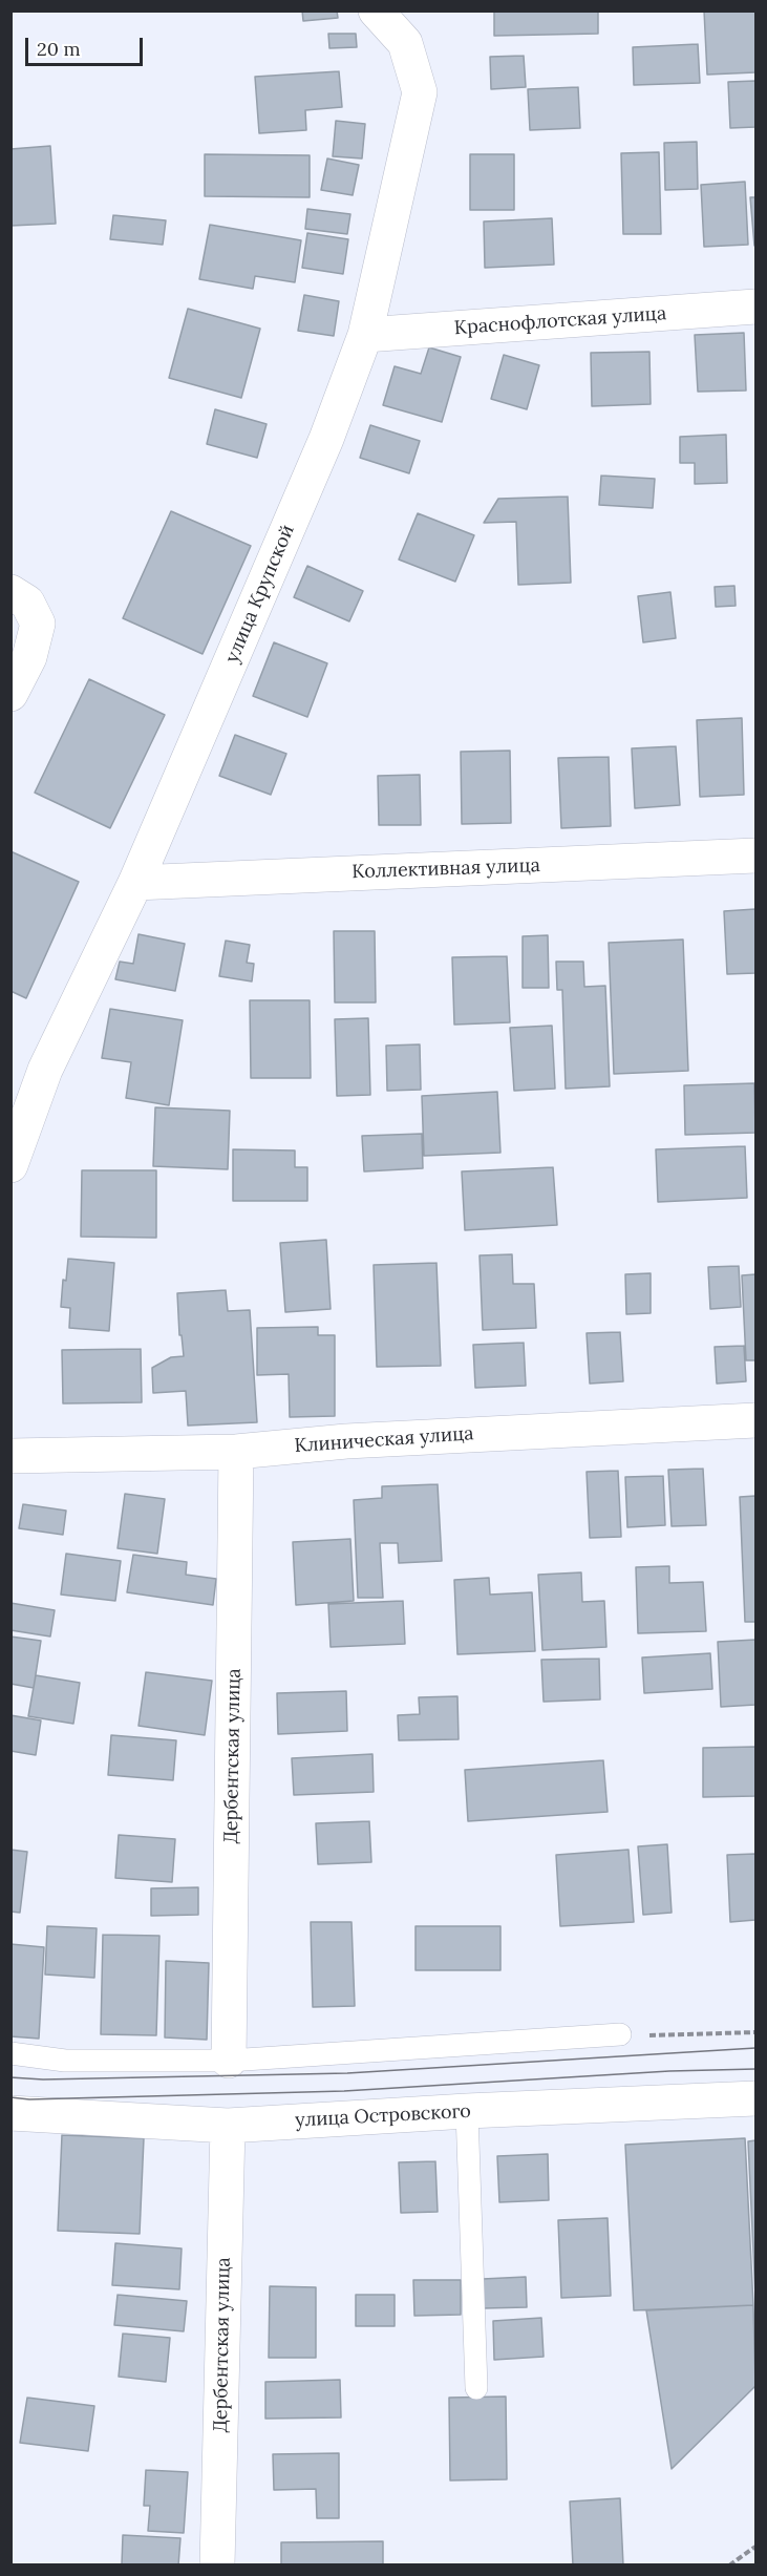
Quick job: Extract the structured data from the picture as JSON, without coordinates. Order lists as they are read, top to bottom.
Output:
{
  "streets": {
    "street": [
      "Краснофлотская улица",
      "улица Крупской",
      "Коллективная улица",
      "Клиническая улица",
      "Дербентская улица",
      "улица Островского"
    ]
  },
  "crossings": [
    ["Краснофлотская улица", "улица Крупской"],
    ["улица Крупской", "Коллективная улица"],
    ["Клиническая улица", "Дербентская улица"],
    ["Дербентская улица", "улица Островского"]
  ],
  "scale_bar": "20 m"
}
